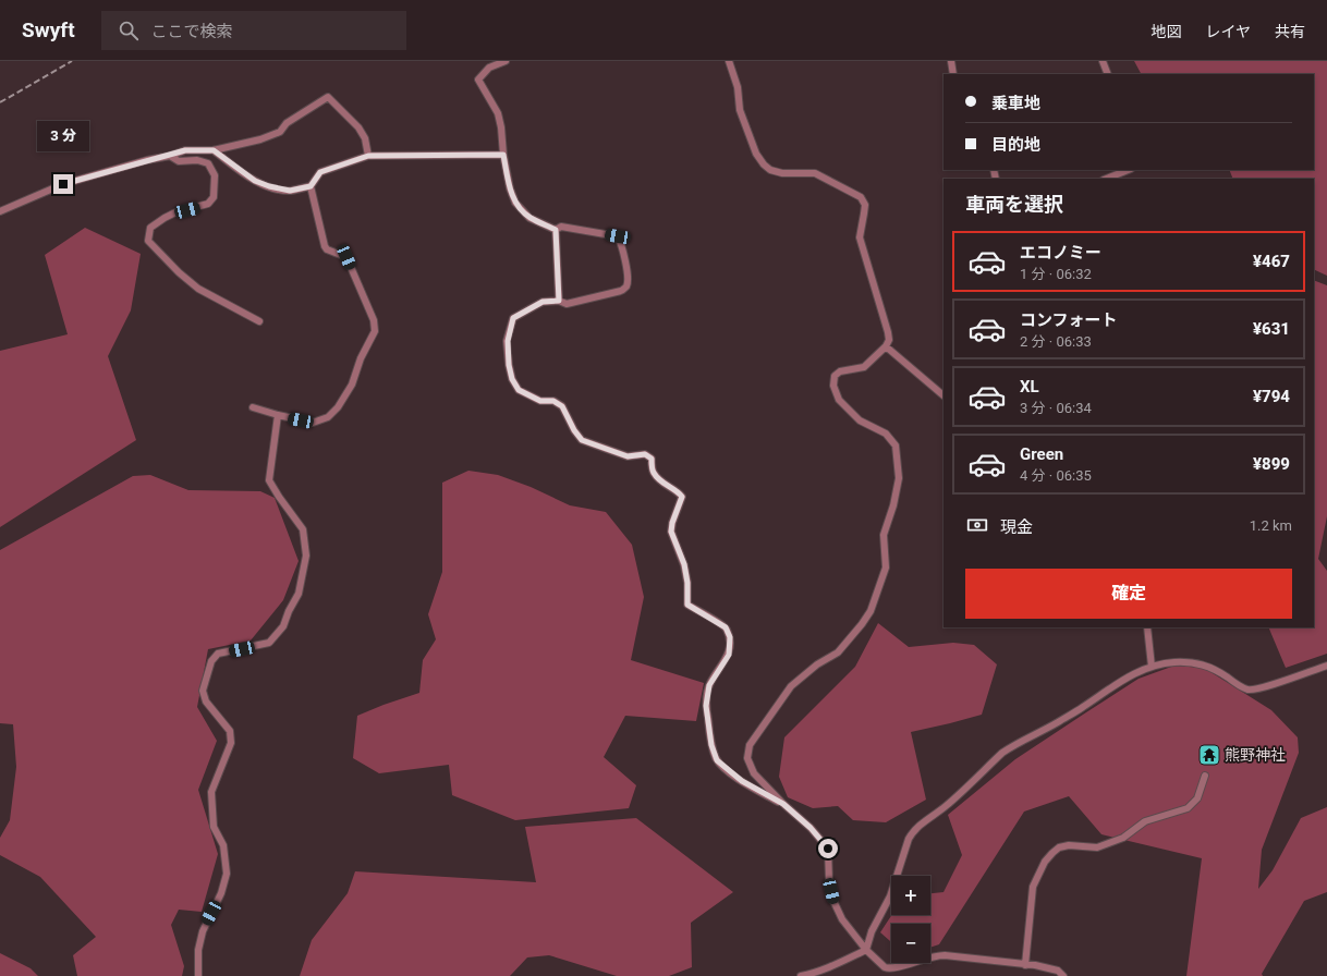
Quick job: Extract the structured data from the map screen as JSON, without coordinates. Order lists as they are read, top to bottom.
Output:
{
  "places": {
    "temple": ["熊野神社"]
  },
  "page": {
    "header": "Swyft",
    "search": "ここで検索",
    "nav": ["地図", "レイヤ", "共有"],
    "banner": ["乗車地", "目的地"],
    "bubble": "3 分",
    "heading": "車両を選択",
    "list": [
      {
        "name": "エコノミー",
        "note": "1 分 · 06:32",
        "value": "¥467"
      },
      {
        "name": "コンフォート",
        "note": "2 分 · 06:33",
        "value": "¥631"
      },
      {
        "name": "XL",
        "note": "3 分 · 06:34",
        "value": "¥794"
      },
      {
        "name": "Green",
        "note": "4 分 · 06:35",
        "value": "¥899"
      }
    ],
    "pay": ["現金", "1.2 km"],
    "buttons": "確定",
    "map_buttons": ["+", "−"]
  }
}
